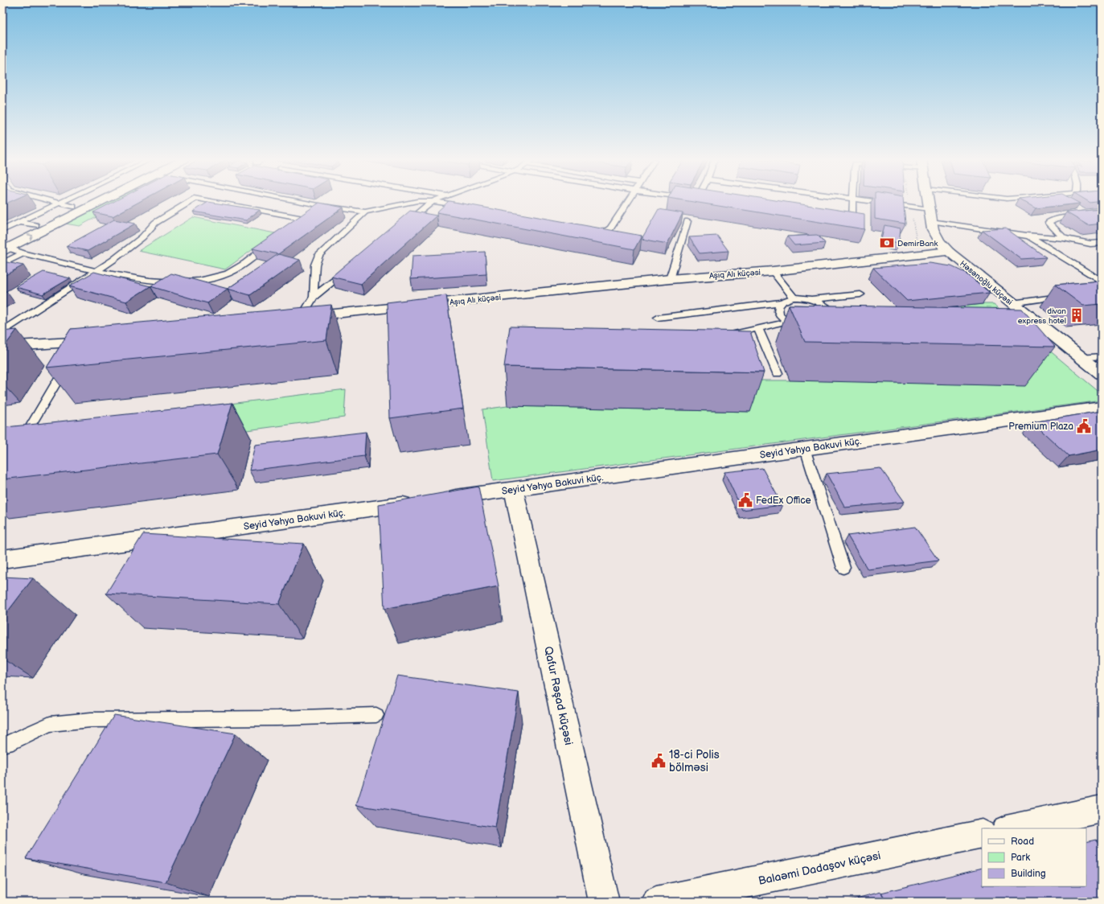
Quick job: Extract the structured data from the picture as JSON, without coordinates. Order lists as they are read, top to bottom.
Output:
{
  "streets": {
    "street": [
      "Aşıq Alı küçəsi",
      "Həsənoğlu küçəsi",
      "Seyid Yəhya Bakuvi küç.",
      "Qafur Rəşad küçəsi",
      "Balaəmi Dadaşov küçəsi"
    ]
  },
  "crossings": [
    ["Aşıq Alı küçəsi", "Həsənoğlu küçəsi"],
    ["Seyid Yəhya Bakuvi küç.", "Qafur Rəşad küçəsi"]
  ],
  "places": {
    "bank": ["DemirBank"],
    "building": ["divan express hotel"],
    "public building": ["Premium Plaza", "FedEx Office", "18-ci Polis bölməsi"]
  },
  "legend": ["Road", "Park", "Building"]
}
